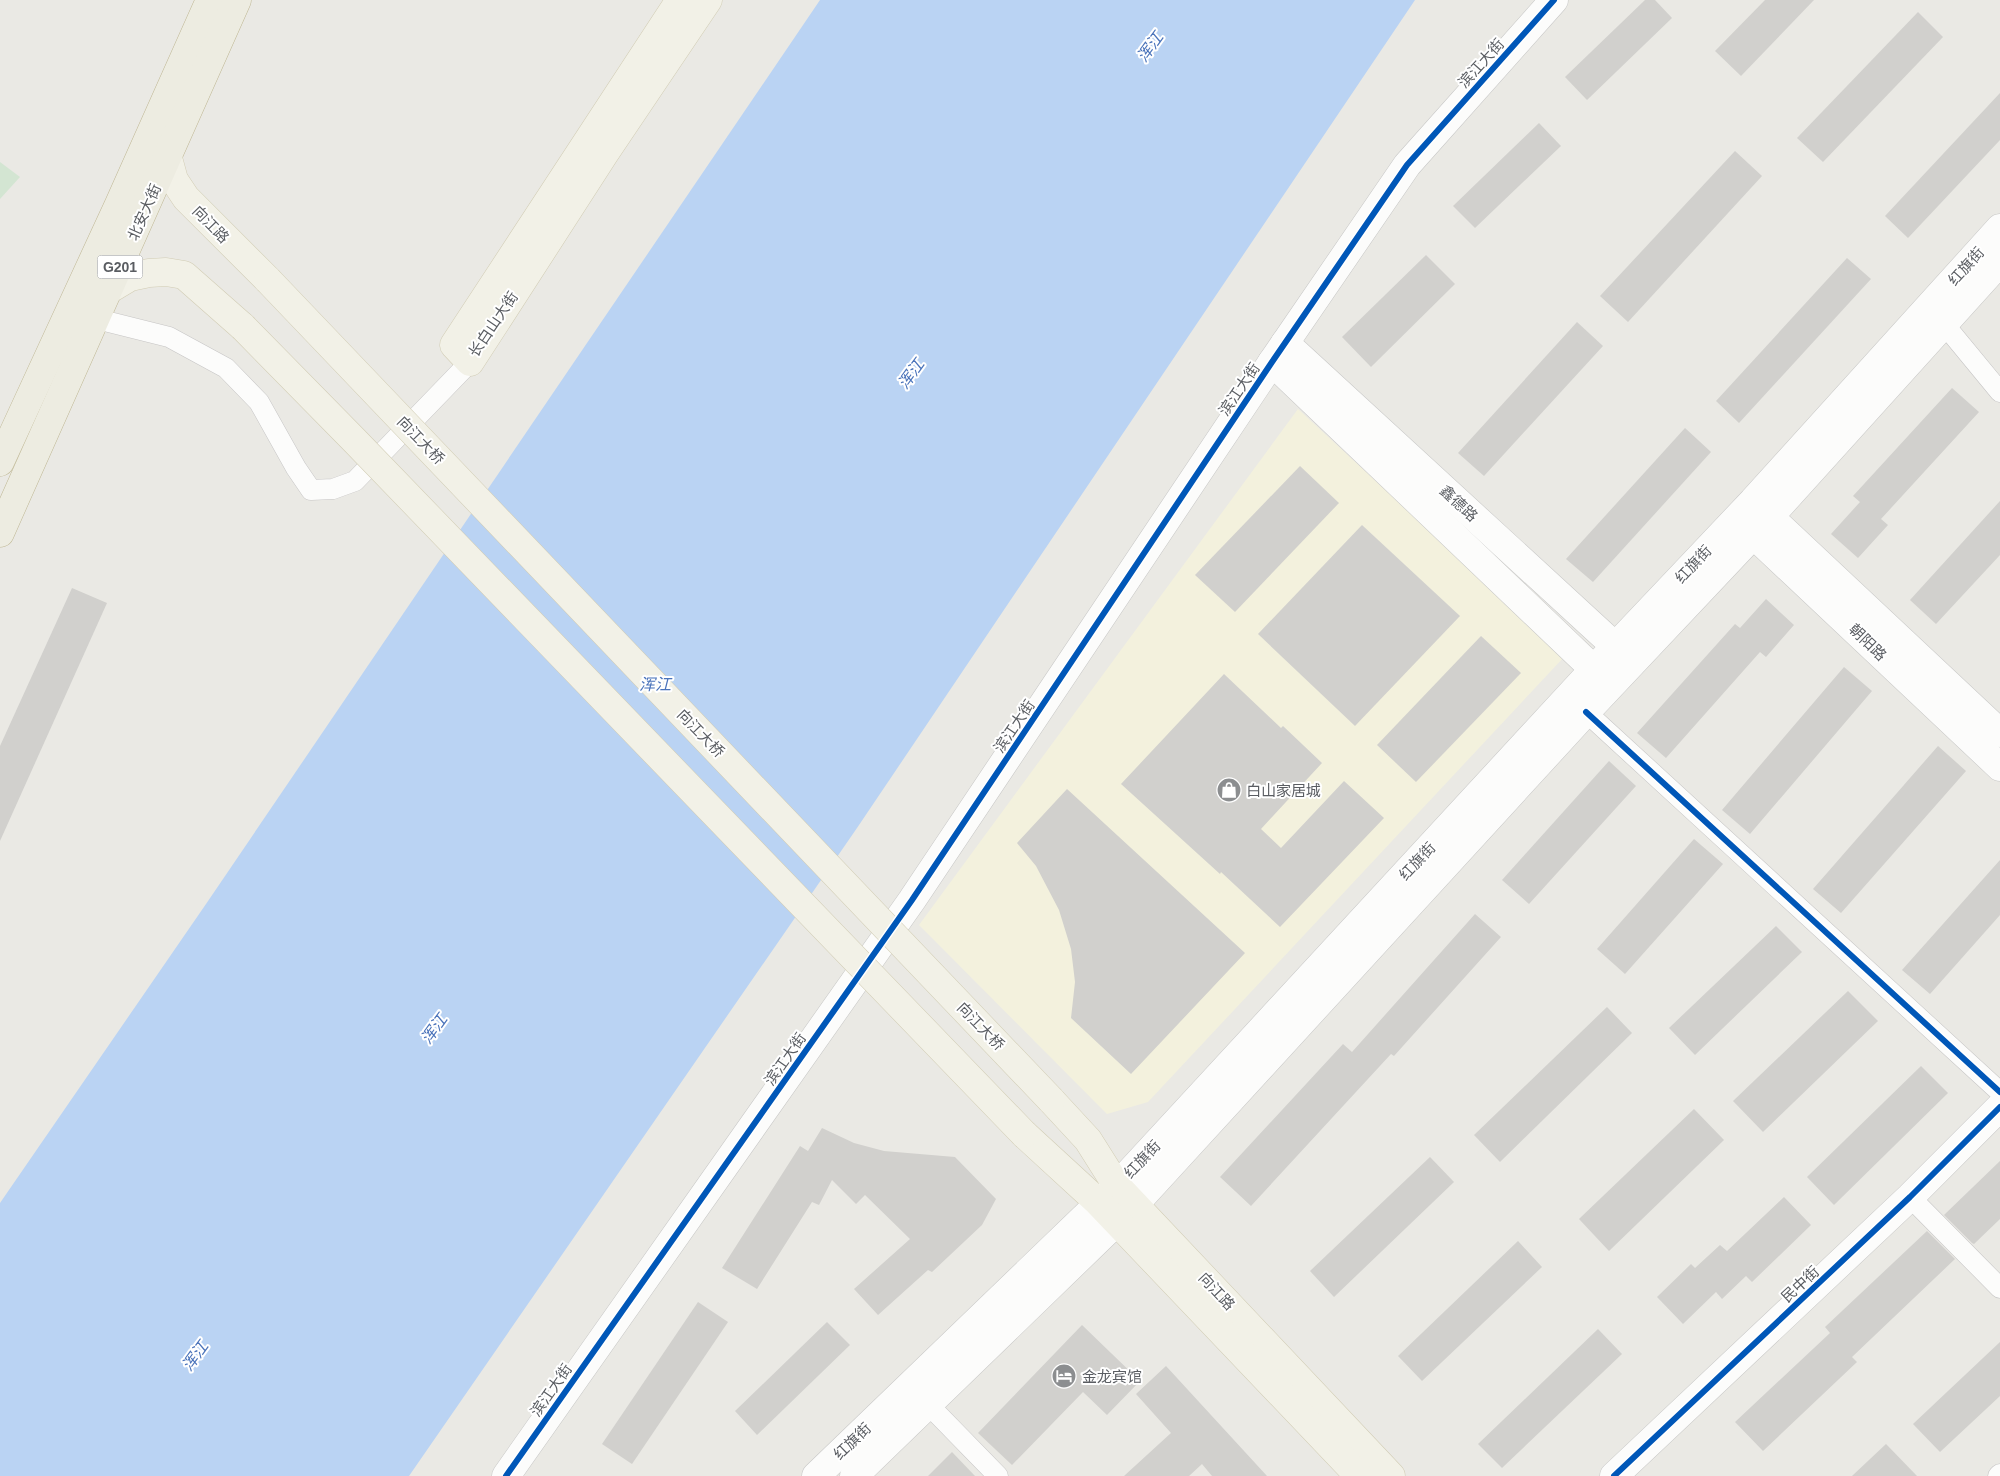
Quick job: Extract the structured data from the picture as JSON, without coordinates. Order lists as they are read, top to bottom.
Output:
{
  "streets": {
    "highway": ["北安大街", "G201"],
    "main road": ["向江路", "长白山大街", "向江大桥"],
    "street": [
      "滨江大街",
      "红旗街",
      "鑫德路",
      "朝阳路",
      "民中街"
    ]
  },
  "crossings": [
    ["滨江大街", "鑫德路"],
    ["北安大街", "向江路"],
    ["向江路", "红旗街"],
    ["向江路", "向江大桥"],
    ["红旗街", "鑫德路"],
    ["红旗街", "朝阳路"]
  ],
  "water": ["浑江"],
  "places": {
    "shop": ["白山家居城"],
    "hotel": ["金龙宾馆"]
  }
}
